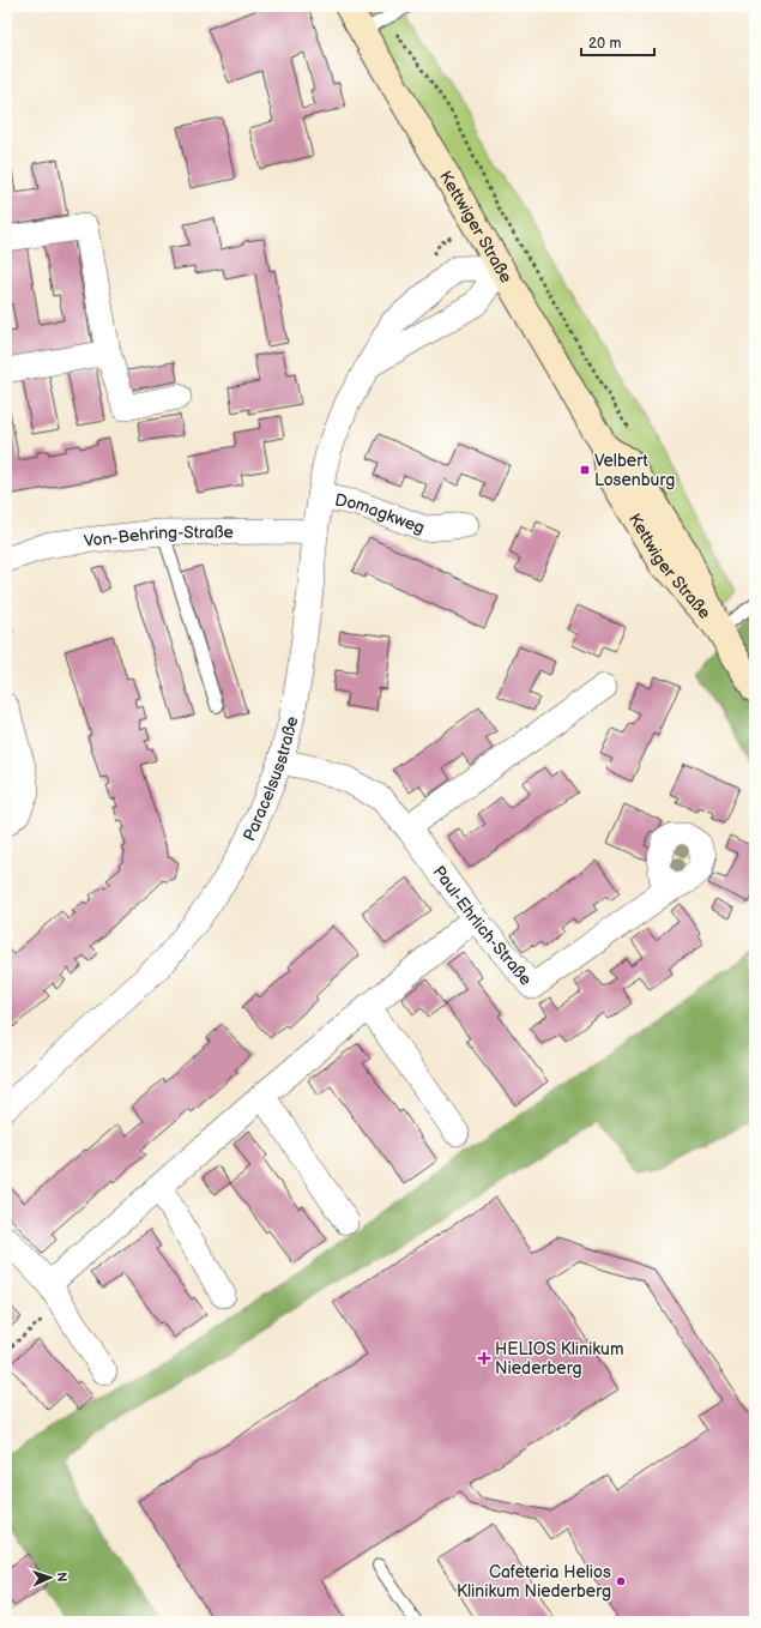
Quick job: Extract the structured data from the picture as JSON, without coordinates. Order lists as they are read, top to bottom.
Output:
{
  "streets": {
    "main road": ["Kettwiger Straße"],
    "street": [
      "Domagkweg",
      "Von-Behring-Straße",
      "Paracelsusstraße",
      "Paul-Ehrlich-Straße"
    ]
  },
  "crossings": [
    ["Kettwiger Straße", "Paracelsusstraße"],
    ["Domagkweg", "Paracelsusstraße"],
    ["Von-Behring-Straße", "Paracelsusstraße"],
    ["Paracelsusstraße", "Paul-Ehrlich-Straße"]
  ],
  "places": {
    "transit": ["Velbert Losenburg"],
    "health": ["HELIOS Klinikum Niederberg"],
    "other": ["Cafeteria Helios Klinikum Niederberg"]
  },
  "scale_bar": "20 m",
  "north": "right"
}
